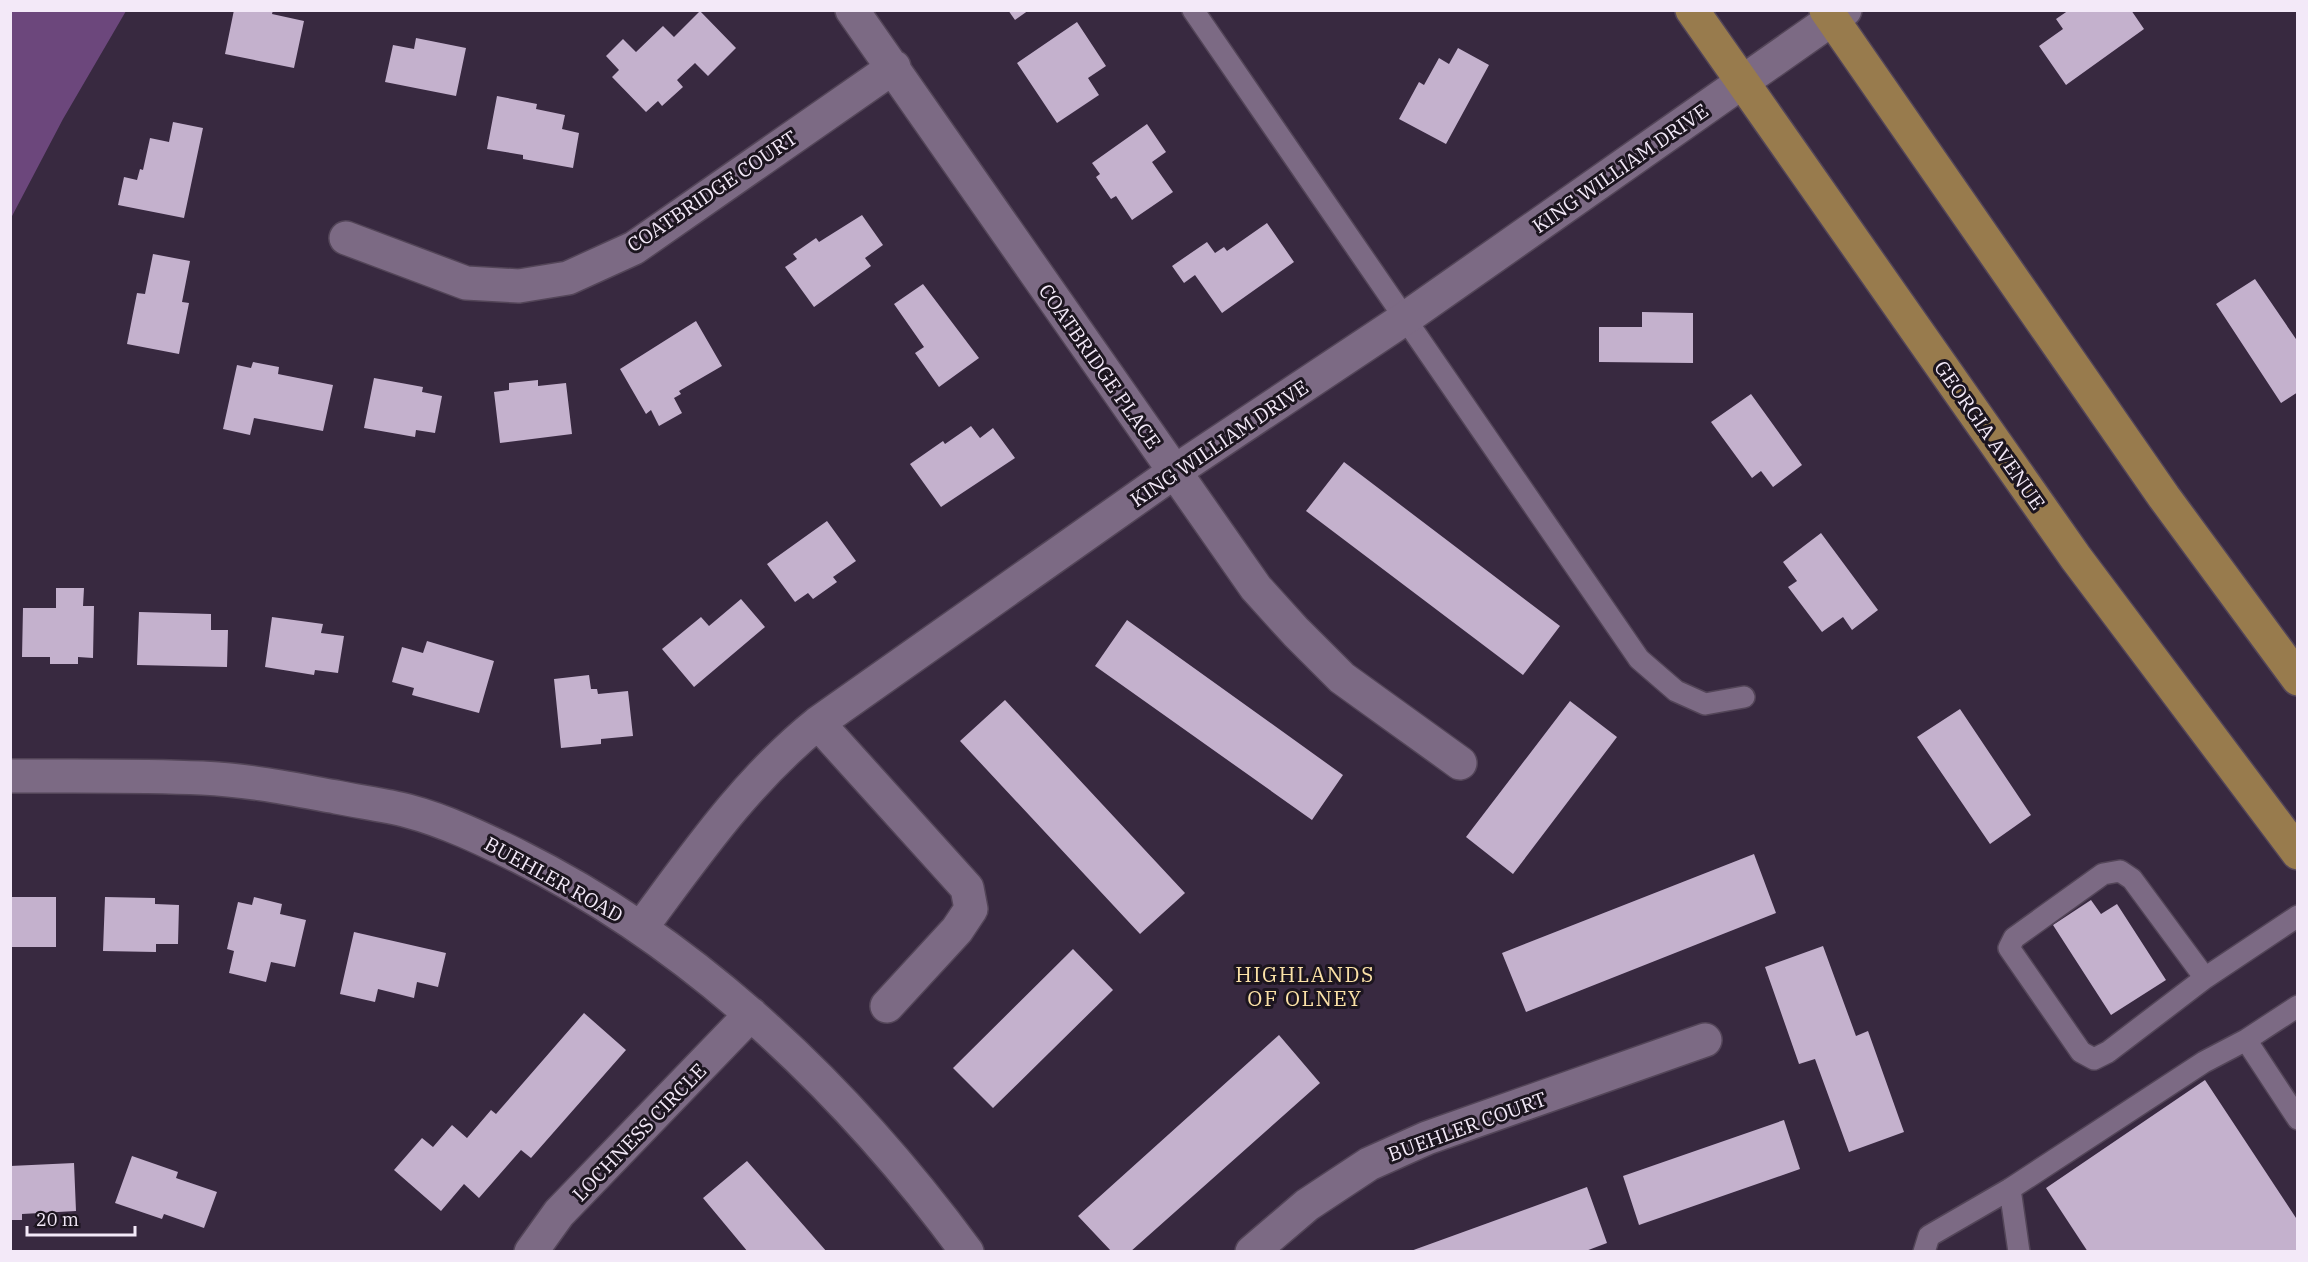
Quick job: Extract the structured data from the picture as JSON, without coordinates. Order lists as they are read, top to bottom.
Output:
{
  "streets": {
    "main road": ["GEORGIA AVENUE"],
    "street": [
      "KING WILLIAM DRIVE",
      "COATBRIDGE COURT",
      "COATBRIDGE PLACE",
      "BUEHLER ROAD",
      "BUEHLER COURT",
      "LOCHNESS CIRCLE"
    ]
  },
  "crossings": [
    ["KING WILLIAM DRIVE", "COATBRIDGE PLACE"],
    ["KING WILLIAM DRIVE", "GEORGIA AVENUE"],
    ["KING WILLIAM DRIVE", "BUEHLER ROAD"],
    ["COATBRIDGE COURT", "COATBRIDGE PLACE"],
    ["BUEHLER ROAD", "LOCHNESS CIRCLE"]
  ],
  "districts": ["HIGHLANDS OF OLNEY"],
  "scale_bar": "20 m"
}
